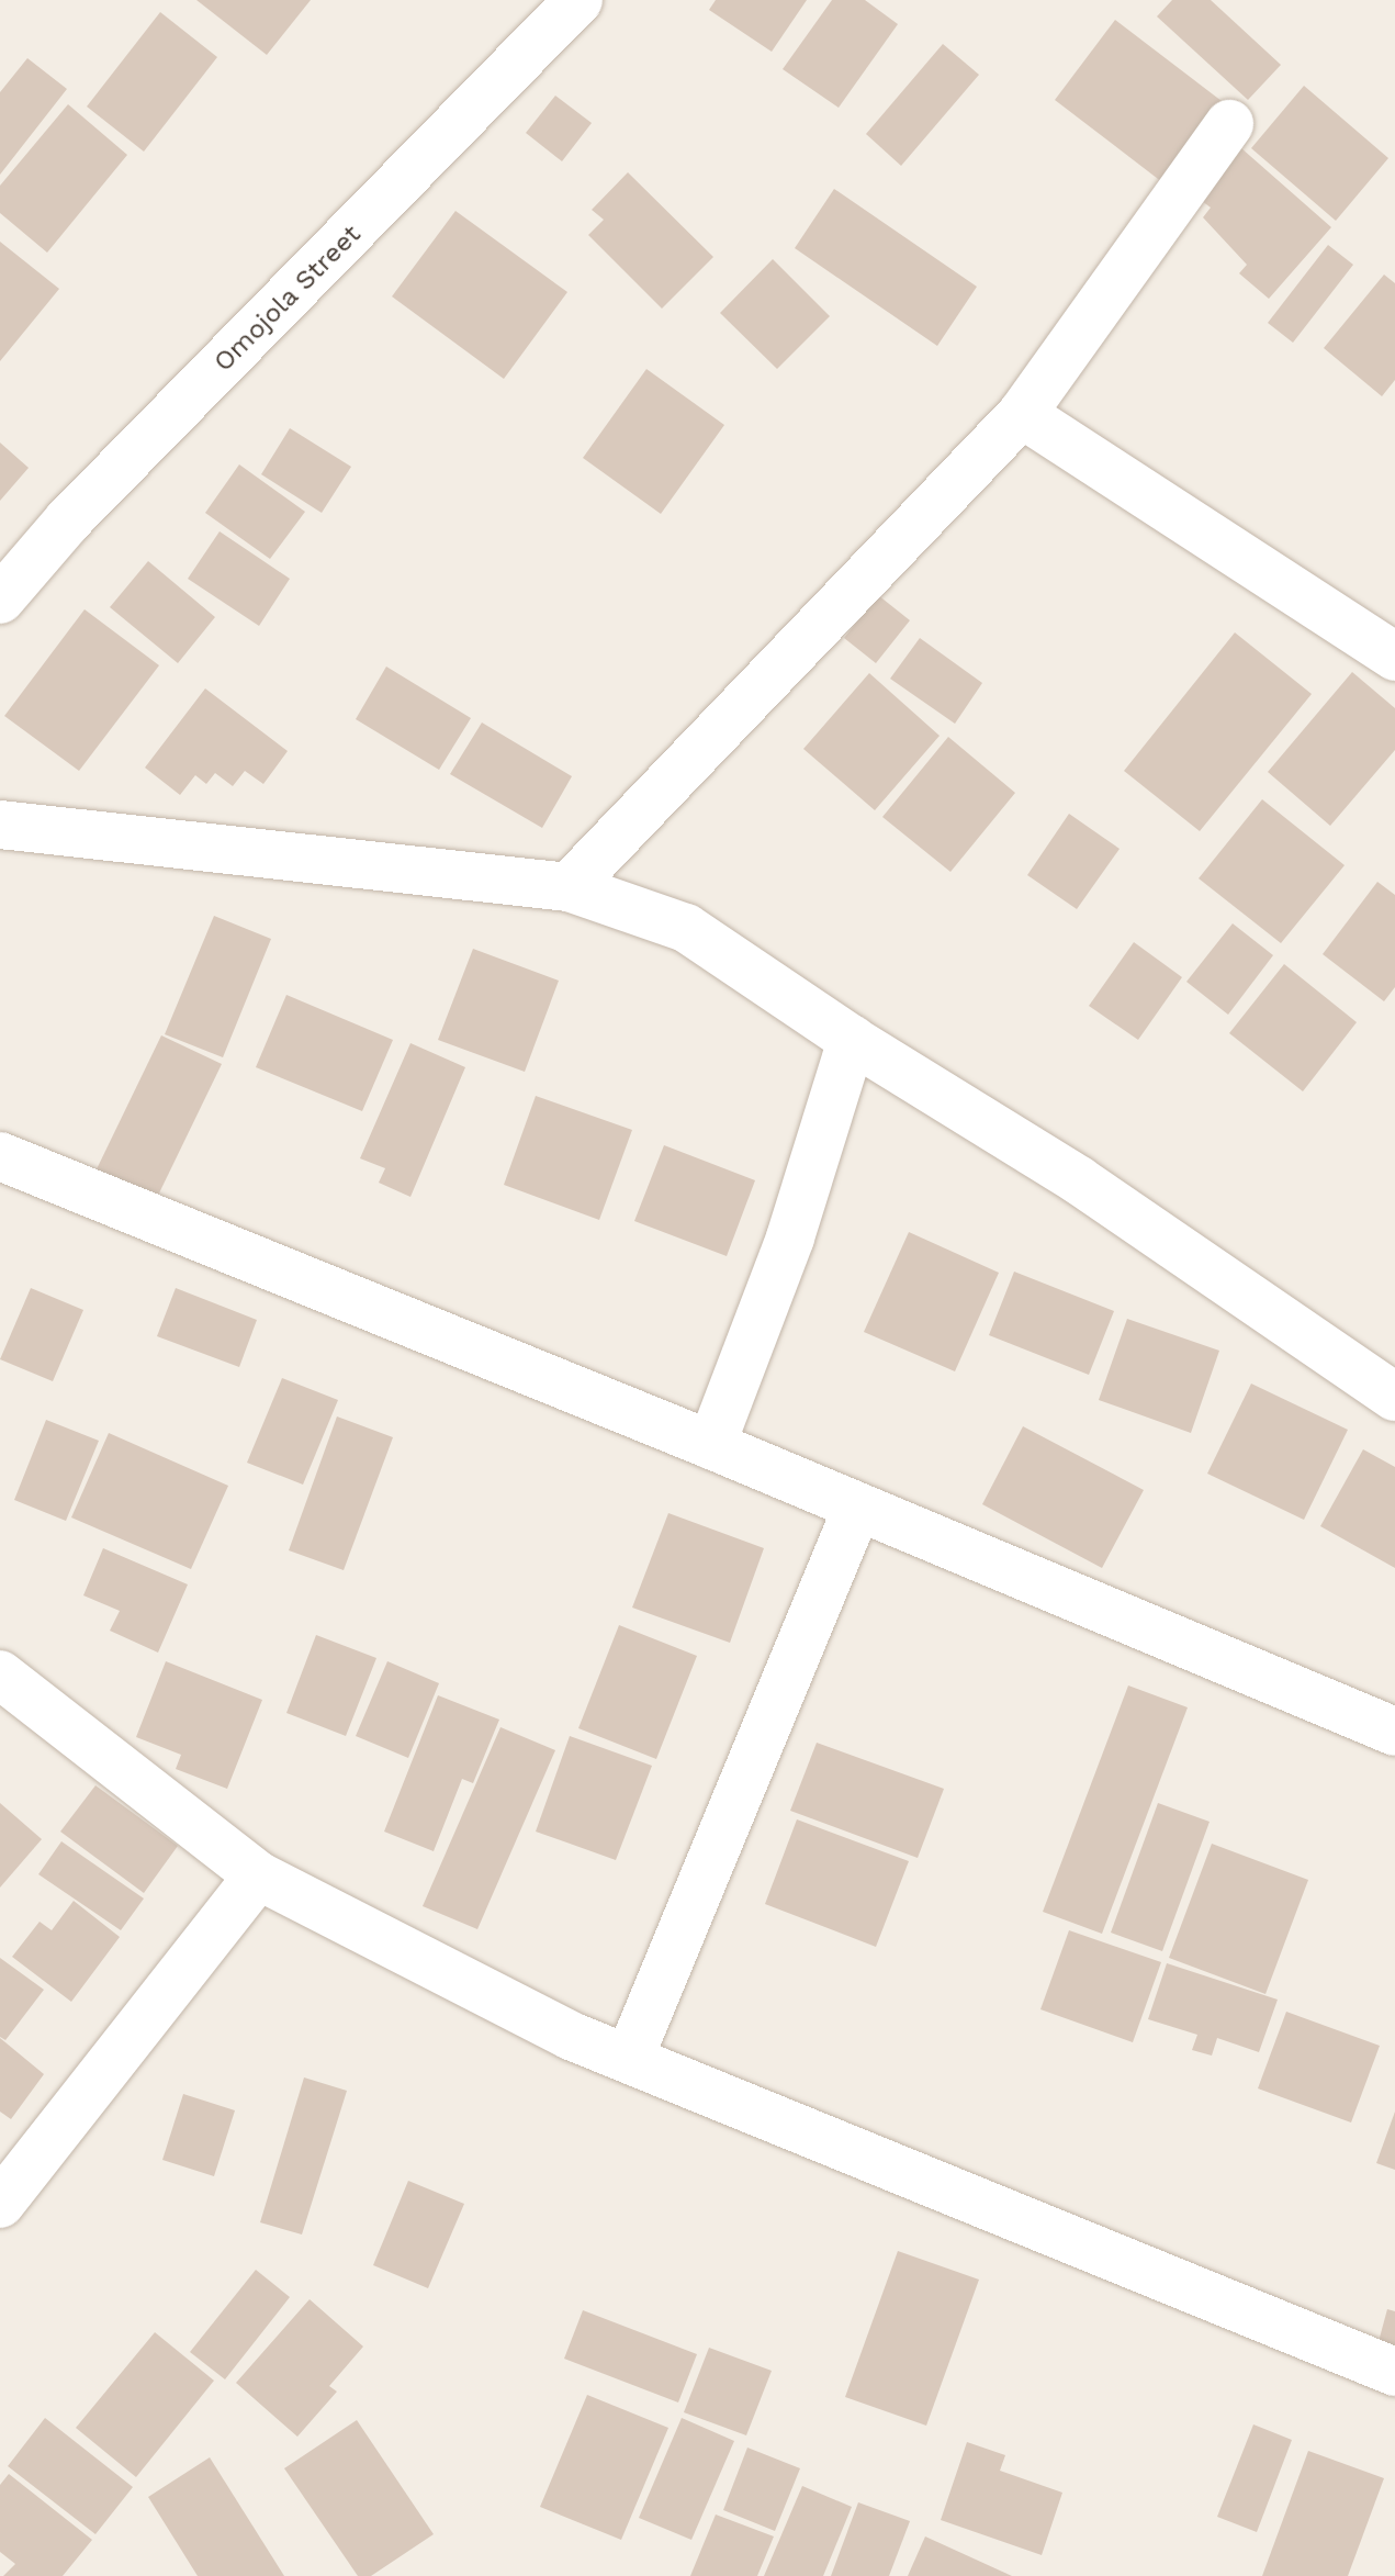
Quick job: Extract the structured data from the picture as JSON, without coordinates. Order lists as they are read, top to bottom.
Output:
{
  "streets": {
    "street": ["Omojola Street"]
  }
}
